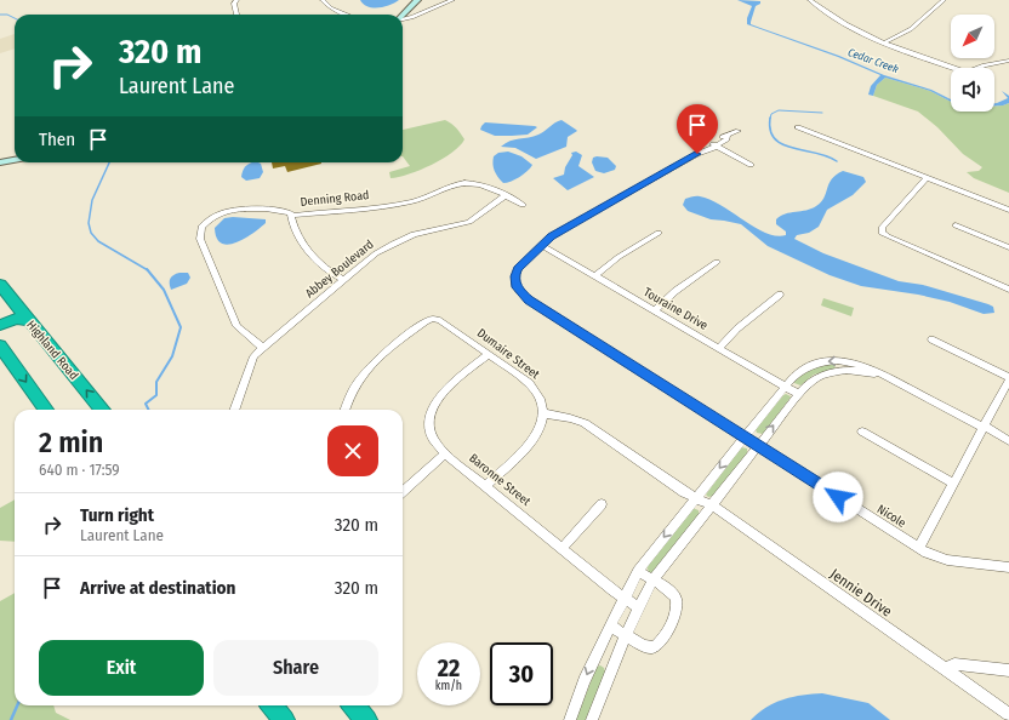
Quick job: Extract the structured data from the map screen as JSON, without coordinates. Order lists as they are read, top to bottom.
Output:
{
  "streets": {
    "highway": ["Highland Road"],
    "street": [
      "Denning Road",
      "Abbey Boulevard",
      "Touraine Drive",
      "Dumaire Street",
      "Baronne Street",
      "Nicole",
      "Jennie Drive"
    ]
  },
  "crossings": [
    ["Denning Road", "Abbey Boulevard"],
    ["Touraine Drive", "Nicole"],
    ["Dumaire Street", "Baronne Street"],
    ["Dumaire Street", "Jennie Drive"],
    ["Baronne Street", "Jennie Drive"]
  ],
  "water": ["Cedar Creek"],
  "north": "bottom left",
  "page": {
    "turn": ["320 m", "Laurent Lane"],
    "then": "Then",
    "heading": ["2 min", "640 m · 17:59"],
    "list": [
      {
        "name": "Turn right",
        "note": "Laurent Lane",
        "value": "320 m"
      },
      {
        "name": "Arrive at destination",
        "value": "320 m"
      }
    ],
    "buttons": ["Exit", "Share"],
    "speed": "22 km/h",
    "limit": "30"
  }
}
